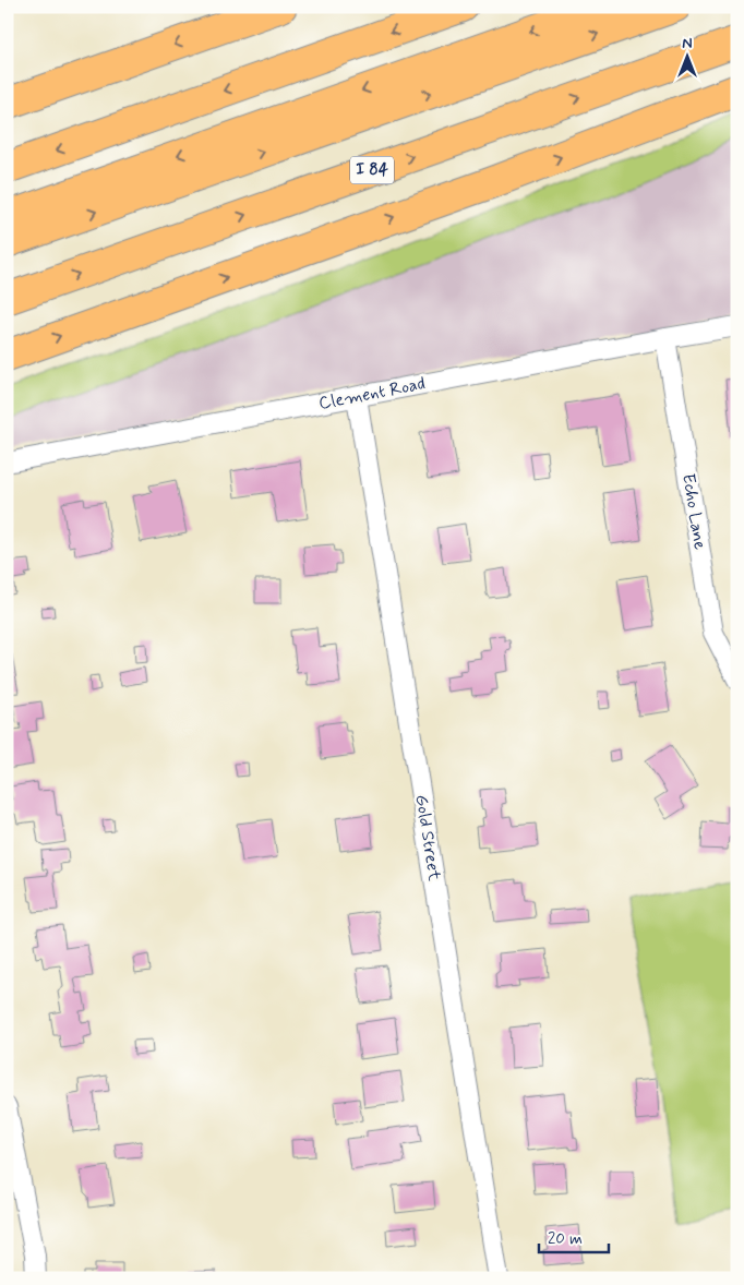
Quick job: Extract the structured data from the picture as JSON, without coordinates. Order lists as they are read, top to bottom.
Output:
{
  "streets": {
    "highway": ["I 84"],
    "street": ["Clement Road", "Echo Lane", "Gold Street"]
  },
  "crossings": [
    ["Clement Road", "Echo Lane"],
    ["Clement Road", "Gold Street"]
  ],
  "scale_bar": "20 m",
  "north": "top"
}
